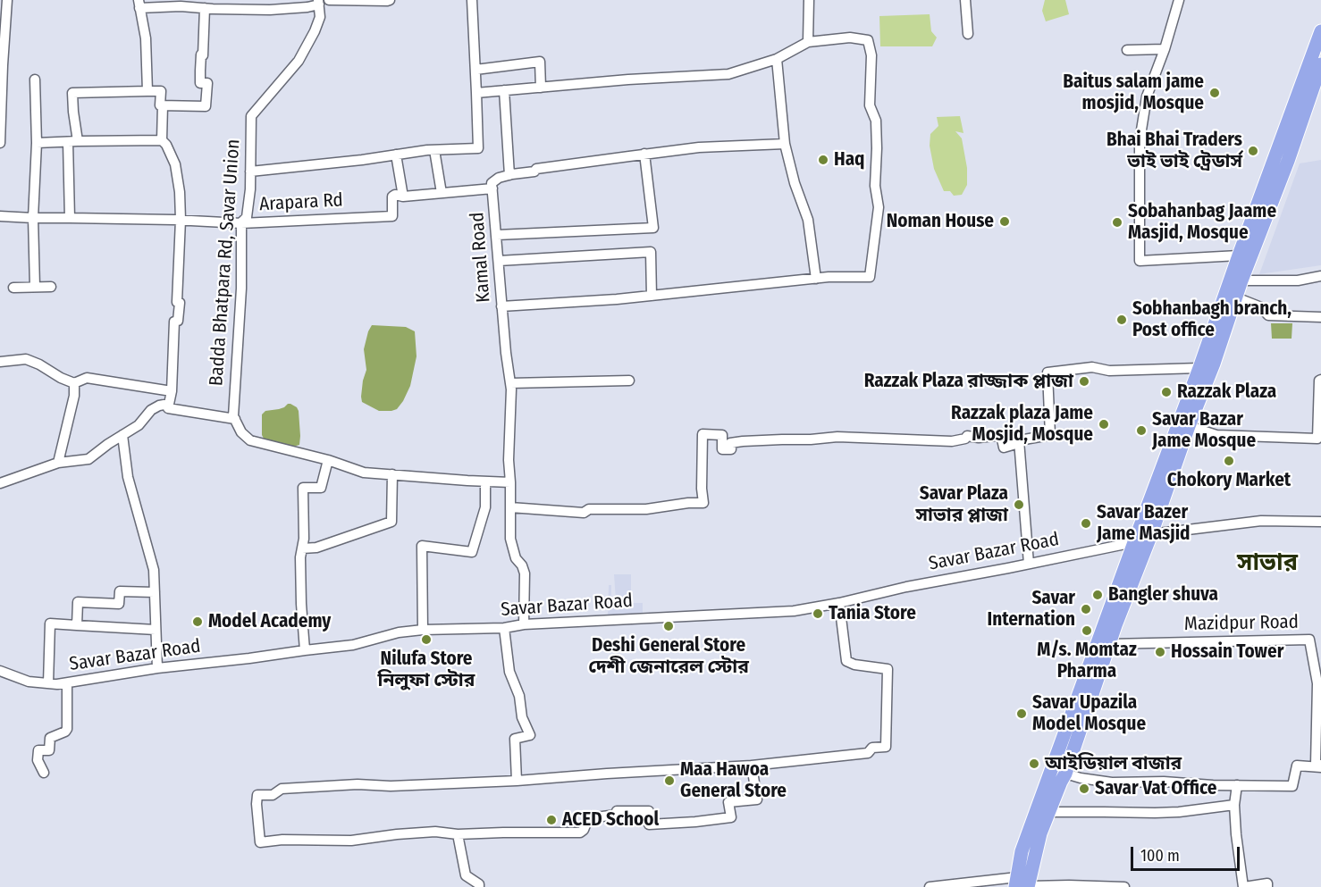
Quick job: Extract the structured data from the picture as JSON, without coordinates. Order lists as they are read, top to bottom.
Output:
{
  "streets": {
    "street": [
      "Arapara Rd",
      "Kamal Road",
      "Badda Bhatpara Rd, Savar Union",
      "Savar Bazar Road",
      "Mazidpur Road"
    ]
  },
  "crossings": [
    ["Arapara Rd", "Badda Bhatpara Rd, Savar Union"],
    ["Kamal Road", "Savar Bazar Road"]
  ],
  "districts": ["সাভার"],
  "places": [
    "Baitus salam jame mosjid, Mosque",
    "Bhai Bhai Traders ভাই ভাই ট্রেডার্স",
    "Haq",
    "Noman House",
    "Sobahanbag Jaame Masjid, Mosque",
    "Sobhanbagh branch, Post office",
    "Razzak Plaza রাজ্জাক প্লাজা",
    "Razzak Plaza",
    "Razzak plaza Jame Mosjid, Mosque",
    "Savar Bazar Jame Mosque",
    "Chokory Market",
    "Savar Plaza সাভার প্লাজা",
    "Savar Bazer Jame Masjid",
    "Bangler shuva",
    "Savar Internation",
    "Tania Store",
    "Model Academy",
    "Deshi General Store দেশী জেনারেল স্টোর",
    "M/s. Momtaz Pharma",
    "Nilufa Store নিলুফা স্টোর",
    "Hossain Tower",
    "Savar Upazila Model Mosque",
    "আইডিয়াল বাজার",
    "Maa Hawoa General Store",
    "Savar Vat Office",
    "ACED School"
  ],
  "scale_bar": "100 m"
}
